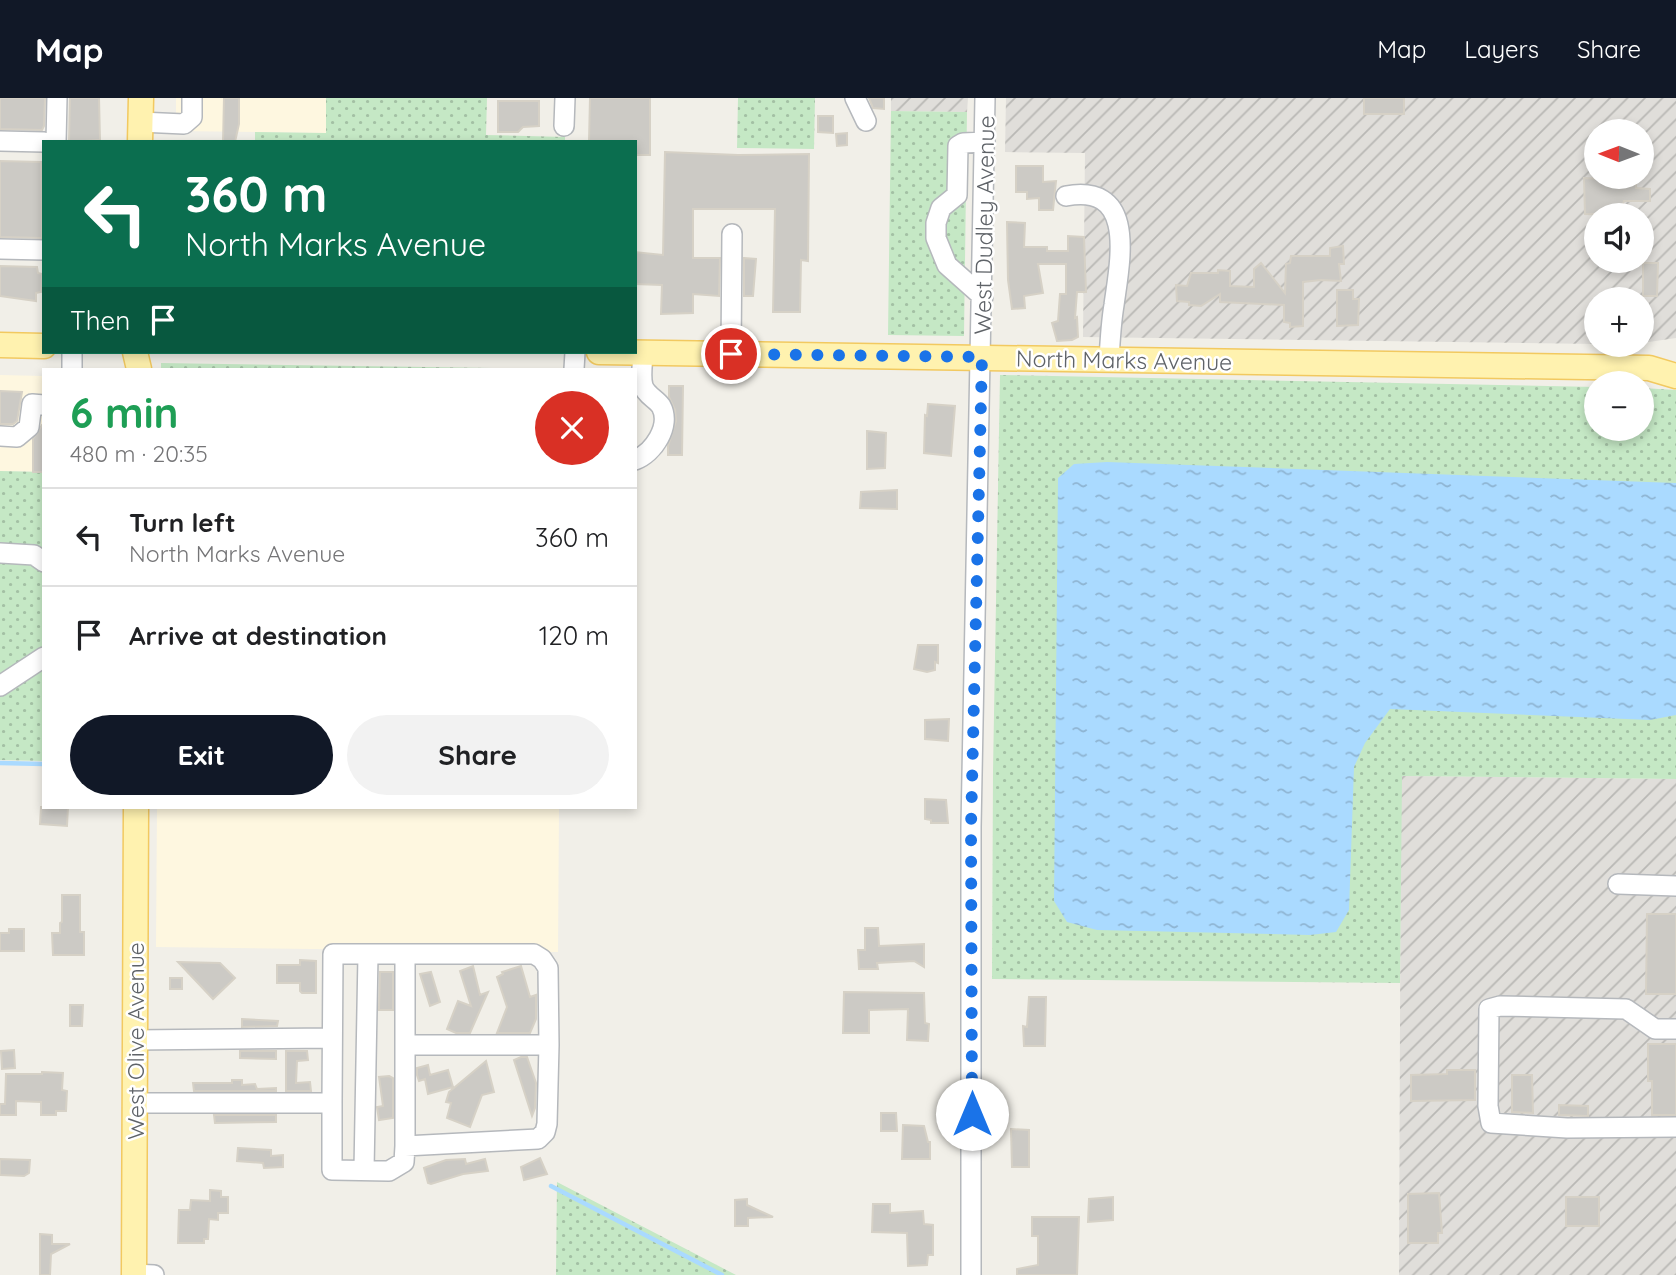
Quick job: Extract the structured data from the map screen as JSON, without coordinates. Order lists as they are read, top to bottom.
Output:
{
  "streets": {
    "main road": ["North Marks Avenue", "West Olive Avenue"],
    "street": ["West Dudley Avenue"]
  },
  "crossings": [
    ["West Dudley Avenue", "North Marks Avenue"]
  ],
  "north": "left",
  "page": {
    "header": "Map",
    "nav": ["Map", "Layers", "Share"],
    "map_buttons": ["+", "−"],
    "turn": ["360 m", "North Marks Avenue"],
    "then": "Then",
    "heading": ["6 min", "480 m · 20:35"],
    "list": [
      {
        "name": "Turn left",
        "note": "North Marks Avenue",
        "value": "360 m"
      },
      {
        "name": "Arrive at destination",
        "value": "120 m"
      }
    ],
    "buttons": ["Exit", "Share"]
  }
}
